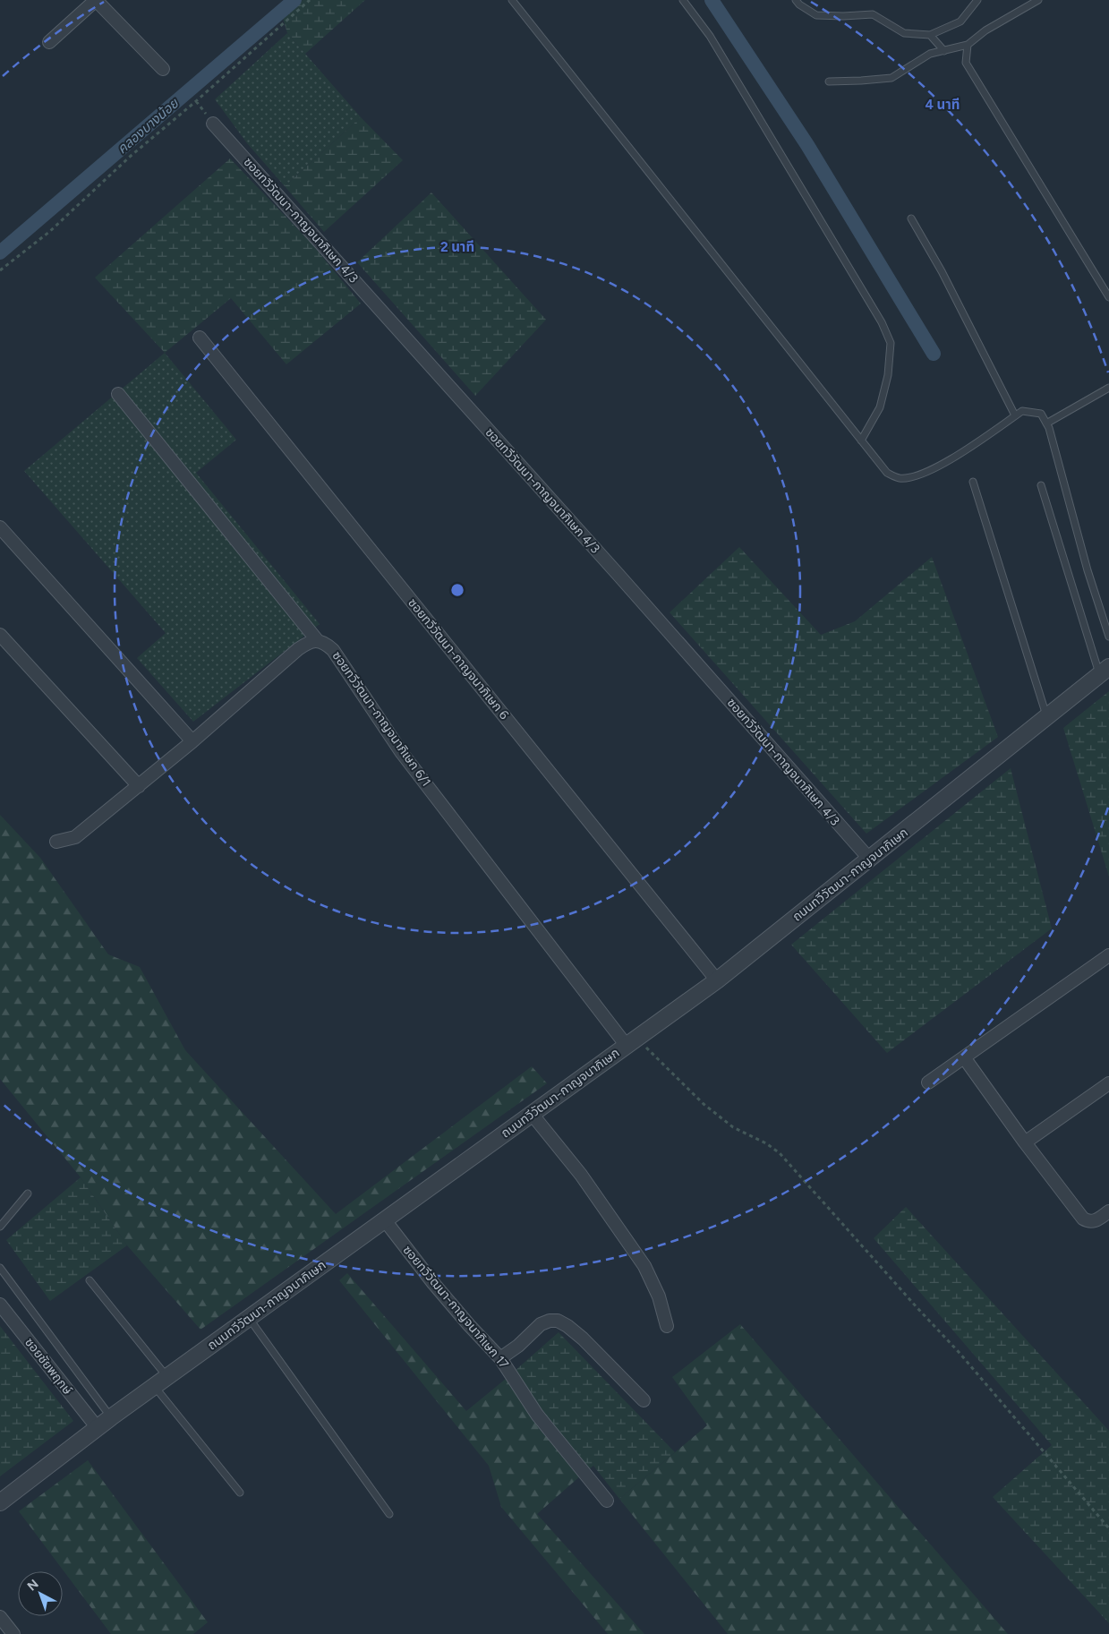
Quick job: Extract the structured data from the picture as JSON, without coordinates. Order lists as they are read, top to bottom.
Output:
{
  "streets": {
    "street": [
      "ซอยทวีวัฒนา-กาญจนาภิเษก 4/3",
      "ซอยทวีวัฒนา-กาญจนาภิเษก 6",
      "ซอยทวีวัฒนา-กาญจนาภิเษก 6/1",
      "ถนนทวีวัฒนา-กาญจนาภิเษก",
      "ซอยทวีวัฒนา-กาญจนาภิเษก 17",
      "ซอยชัยพฤกษ์"
    ]
  },
  "crossings": [
    ["ซอยทวีวัฒนา-กาญจนาภิเษก 4/3", "ถนนทวีวัฒนา-กาญจนาภิเษก"],
    ["ซอยทวีวัฒนา-กาญจนาภิเษก 6", "ถนนทวีวัฒนา-กาญจนาภิเษก"],
    ["ซอยทวีวัฒนา-กาญจนาภิเษก 6/1", "ถนนทวีวัฒนา-กาญจนาภิเษก"],
    ["ถนนทวีวัฒนา-กาญจนาภิเษก", "ซอยทวีวัฒนา-กาญจนาภิเษก 17"],
    ["ถนนทวีวัฒนา-กาญจนาภิเษก", "ซอยชัยพฤกษ์"]
  ],
  "water": ["คลองบางน้อย"],
  "north": "top left",
  "rings": ["4 นาที", "2 นาที"]
}
